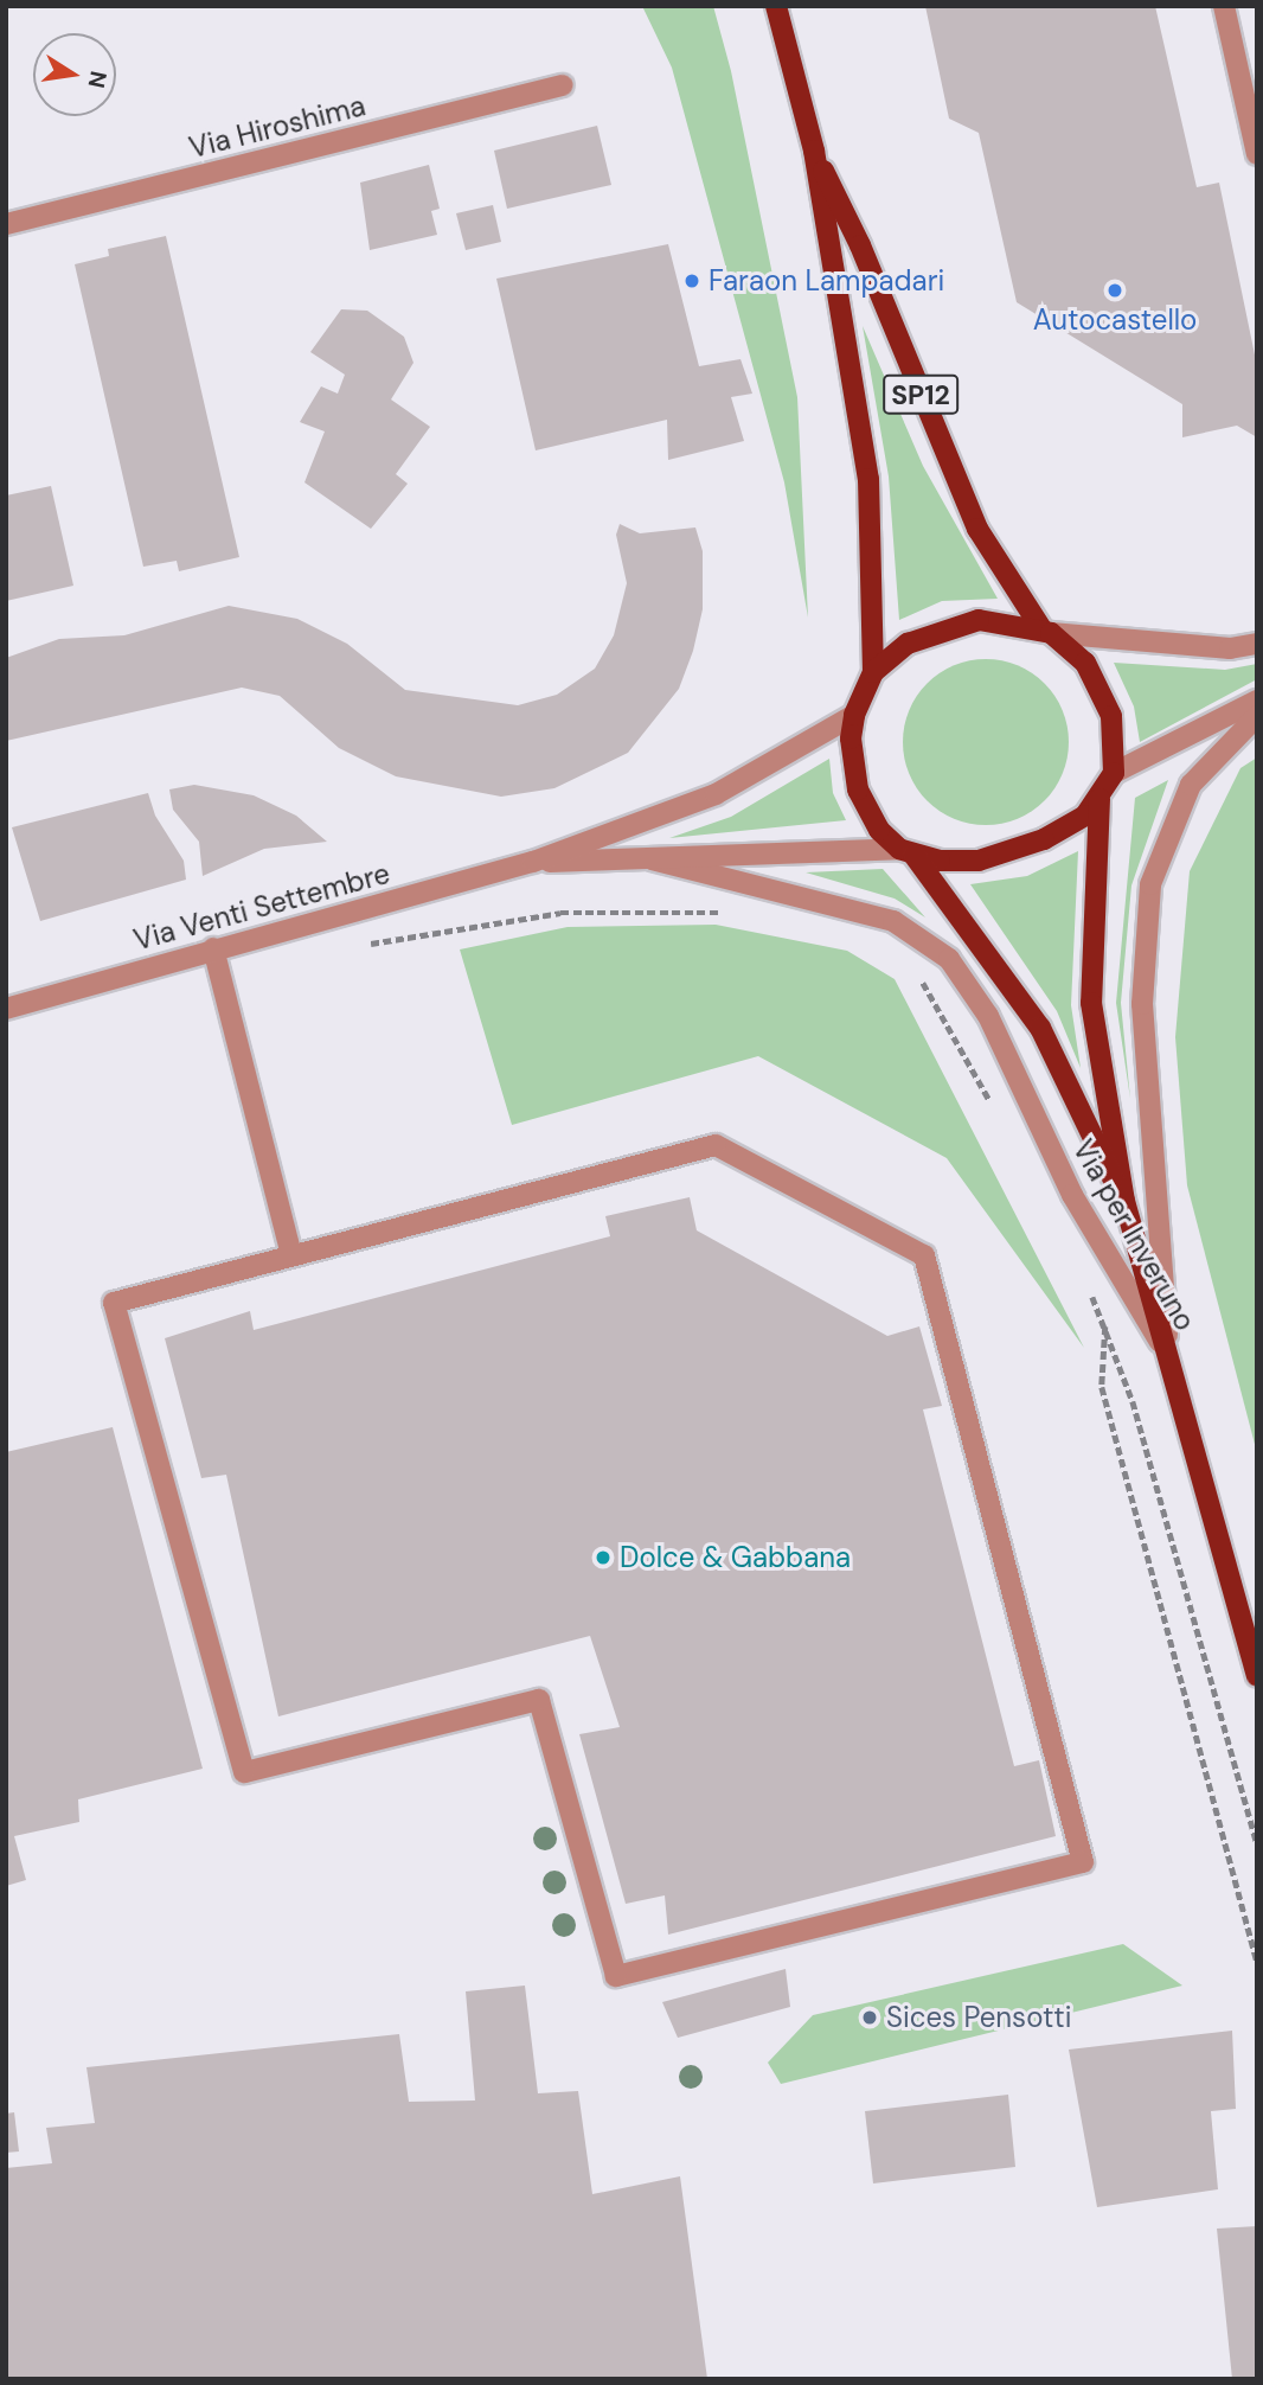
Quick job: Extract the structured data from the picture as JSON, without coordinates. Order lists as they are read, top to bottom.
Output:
{
  "streets": {
    "main road": ["SP12", "Via per Inveruno"],
    "street": ["Via Hiroshima", "Via Venti Settembre"]
  },
  "crossings": [
    ["SP12", "Via Venti Settembre"],
    ["SP12", "Via per Inveruno"],
    ["Via Venti Settembre", "Via per Inveruno"]
  ],
  "places": [
    "Faraon Lampadari",
    "Autocastello",
    "Dolce & Gabbana",
    "Sices Pensotti"
  ],
  "north": "right"
}
